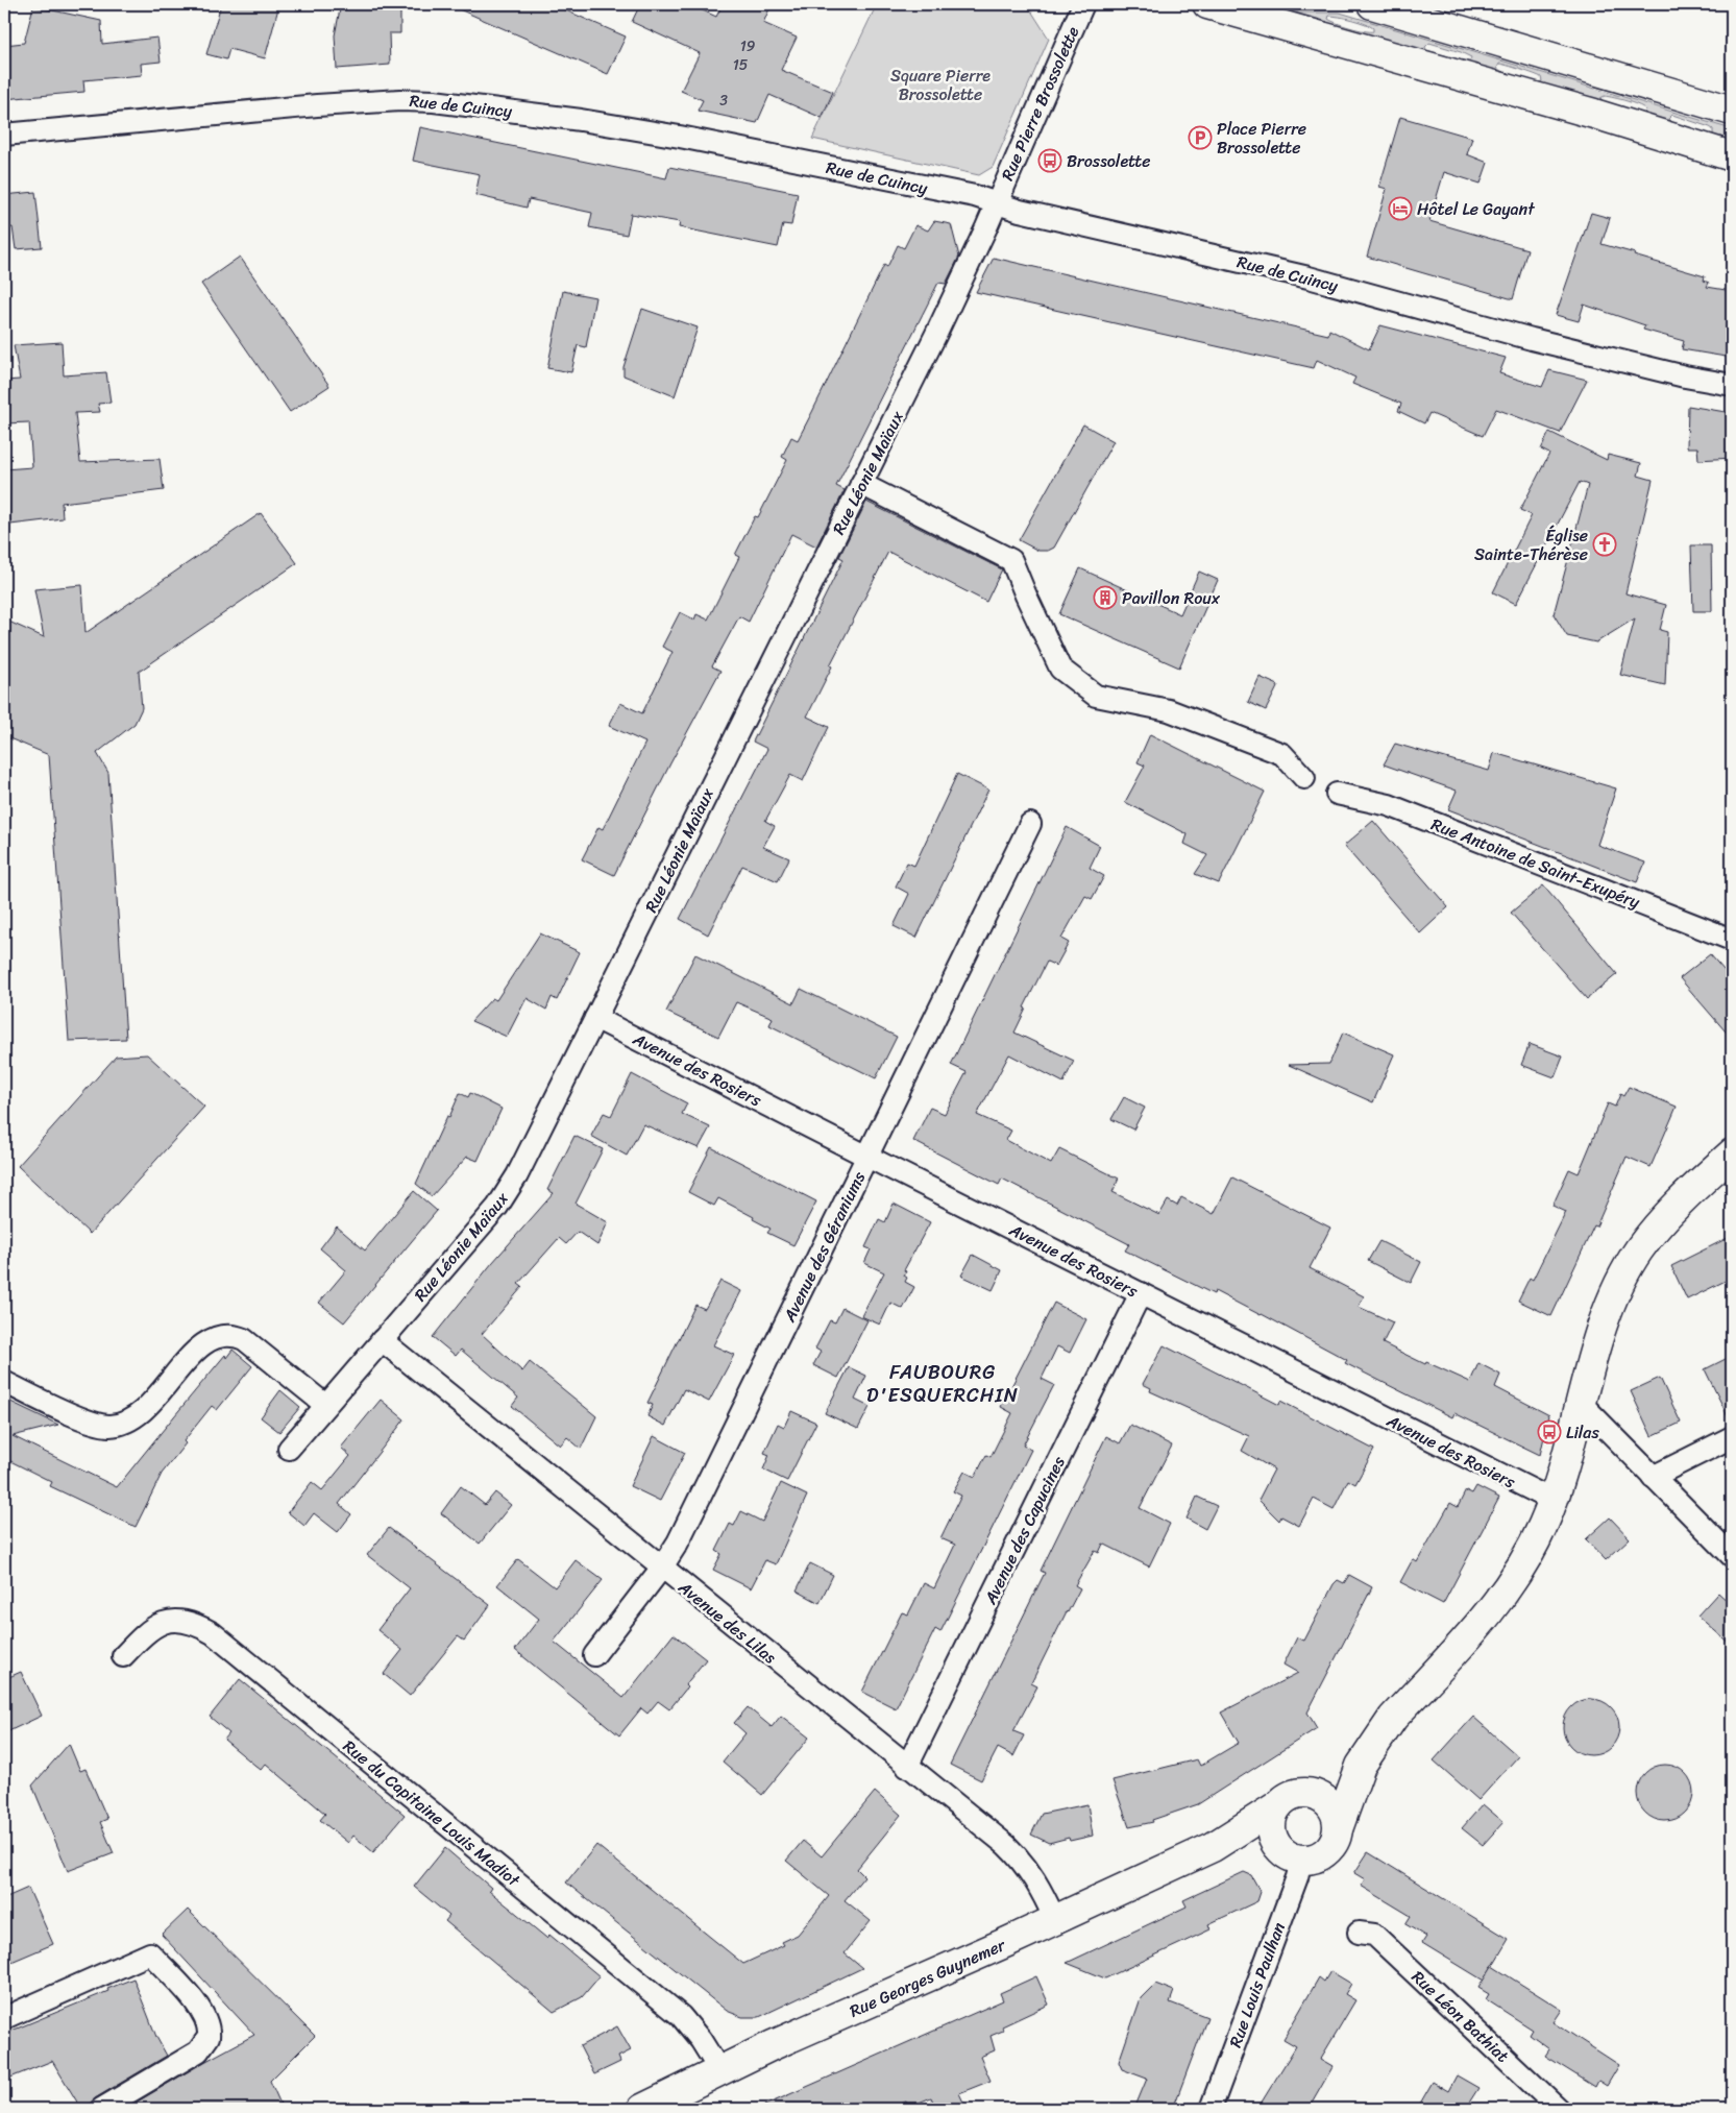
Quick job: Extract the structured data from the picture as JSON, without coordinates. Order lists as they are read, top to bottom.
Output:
{
  "streets": {
    "main road": ["Rue Georges Guynemer"],
    "street": [
      "Rue Pierre Brossolette",
      "Rue de Cuincy",
      "Rue Léonie Maïaux",
      "Rue Antoine de Saint-Exupéry",
      "Avenue des Rosiers",
      "Avenue des Géraniums",
      "Avenue des Capucines",
      "Avenue des Lilas",
      "Rue du Capitaine Louis Madiot",
      "Rue Louis Paulhan",
      "Rue Léon Bathiat"
    ]
  },
  "crossings": [
    ["Rue Pierre Brossolette", "Rue de Cuincy"],
    ["Rue Pierre Brossolette", "Rue Léonie Maïaux"],
    ["Rue de Cuincy", "Rue Léonie Maïaux"],
    ["Rue Léonie Maïaux", "Avenue des Rosiers"],
    ["Rue Léonie Maïaux", "Avenue des Lilas"],
    ["Avenue des Rosiers", "Avenue des Géraniums"],
    ["Avenue des Rosiers", "Avenue des Capucines"],
    ["Avenue des Rosiers", "Rue Georges Guynemer"],
    ["Avenue des Géraniums", "Avenue des Lilas"],
    ["Avenue des Capucines", "Avenue des Lilas"],
    ["Avenue des Lilas", "Rue Georges Guynemer"],
    ["Rue du Capitaine Louis Madiot", "Rue Georges Guynemer"],
    ["Rue Georges Guynemer", "Rue Louis Paulhan"]
  ],
  "districts": ["FAUBOURG D'ESQUERCHIN"],
  "parks": ["Square Pierre Brossolette"],
  "places": {
    "parking": ["Place Pierre Brossolette"],
    "bus stop": ["Brossolette", "Lilas"],
    "hotel": ["Hôtel Le Gayant"],
    "church": ["Église Sainte-Thérèse"],
    "building": ["Pavillon Roux"]
  },
  "house_numbers": ["19", "15", "3"]
}
